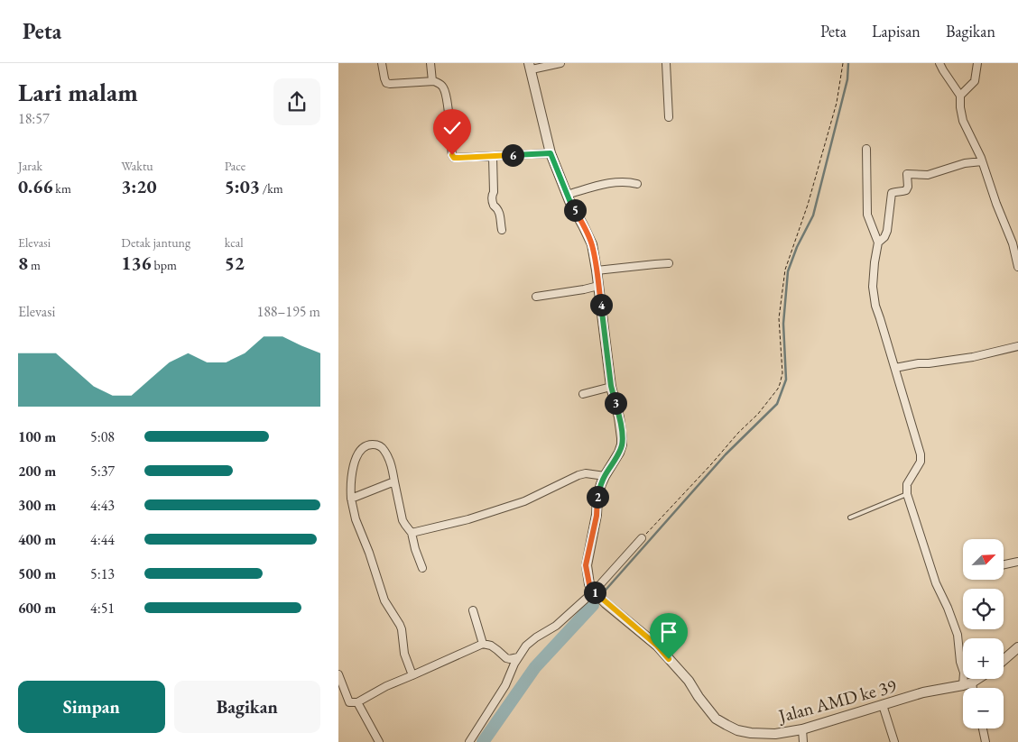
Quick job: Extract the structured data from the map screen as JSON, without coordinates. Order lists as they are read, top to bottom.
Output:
{
  "streets": {
    "street": ["Jalan AMD ke 39"]
  },
  "north": "top right",
  "page": {
    "header": "Peta",
    "nav": ["Peta", "Lapisan", "Bagikan"],
    "heading": ["Lari malam", "18:57"],
    "stats": [
      ["Jarak", "0.66 km"],
      ["Waktu", "3:20"],
      ["Pace", "5:03 /km"],
      ["Elevasi", "8 m"],
      ["Detak jantung", "136 bpm"],
      ["kcal", "52"]
    ],
    "pins": [
      "6",
      "5",
      "4",
      "3",
      "2",
      "1"
    ],
    "chart": ["Elevasi", "188–195 m"],
    "list": [
      {
        "name": "100 m",
        "note": "5:08"
      },
      {
        "name": "200 m",
        "note": "5:37"
      },
      {
        "name": "300 m",
        "note": "4:43"
      },
      {
        "name": "400 m",
        "note": "4:44"
      },
      {
        "name": "500 m",
        "note": "5:13"
      },
      {
        "name": "600 m",
        "note": "4:51"
      }
    ],
    "map_buttons": ["+", "−"],
    "buttons": ["Simpan", "Bagikan"]
  }
}
